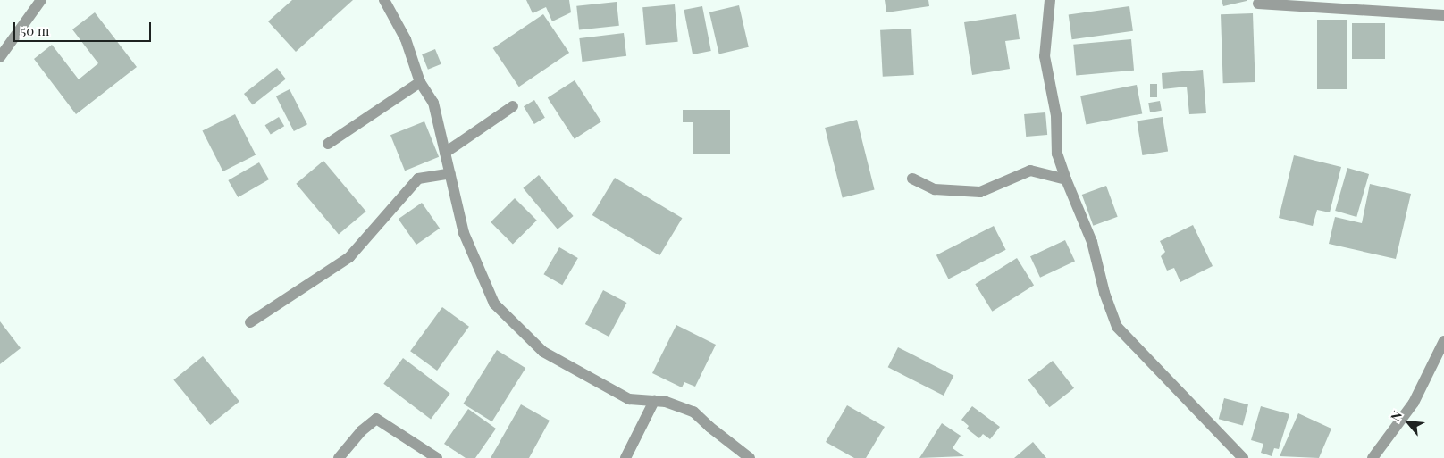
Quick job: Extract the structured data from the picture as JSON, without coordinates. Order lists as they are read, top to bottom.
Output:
{
  "scale_bar": "50 m",
  "north": "top left"
}
